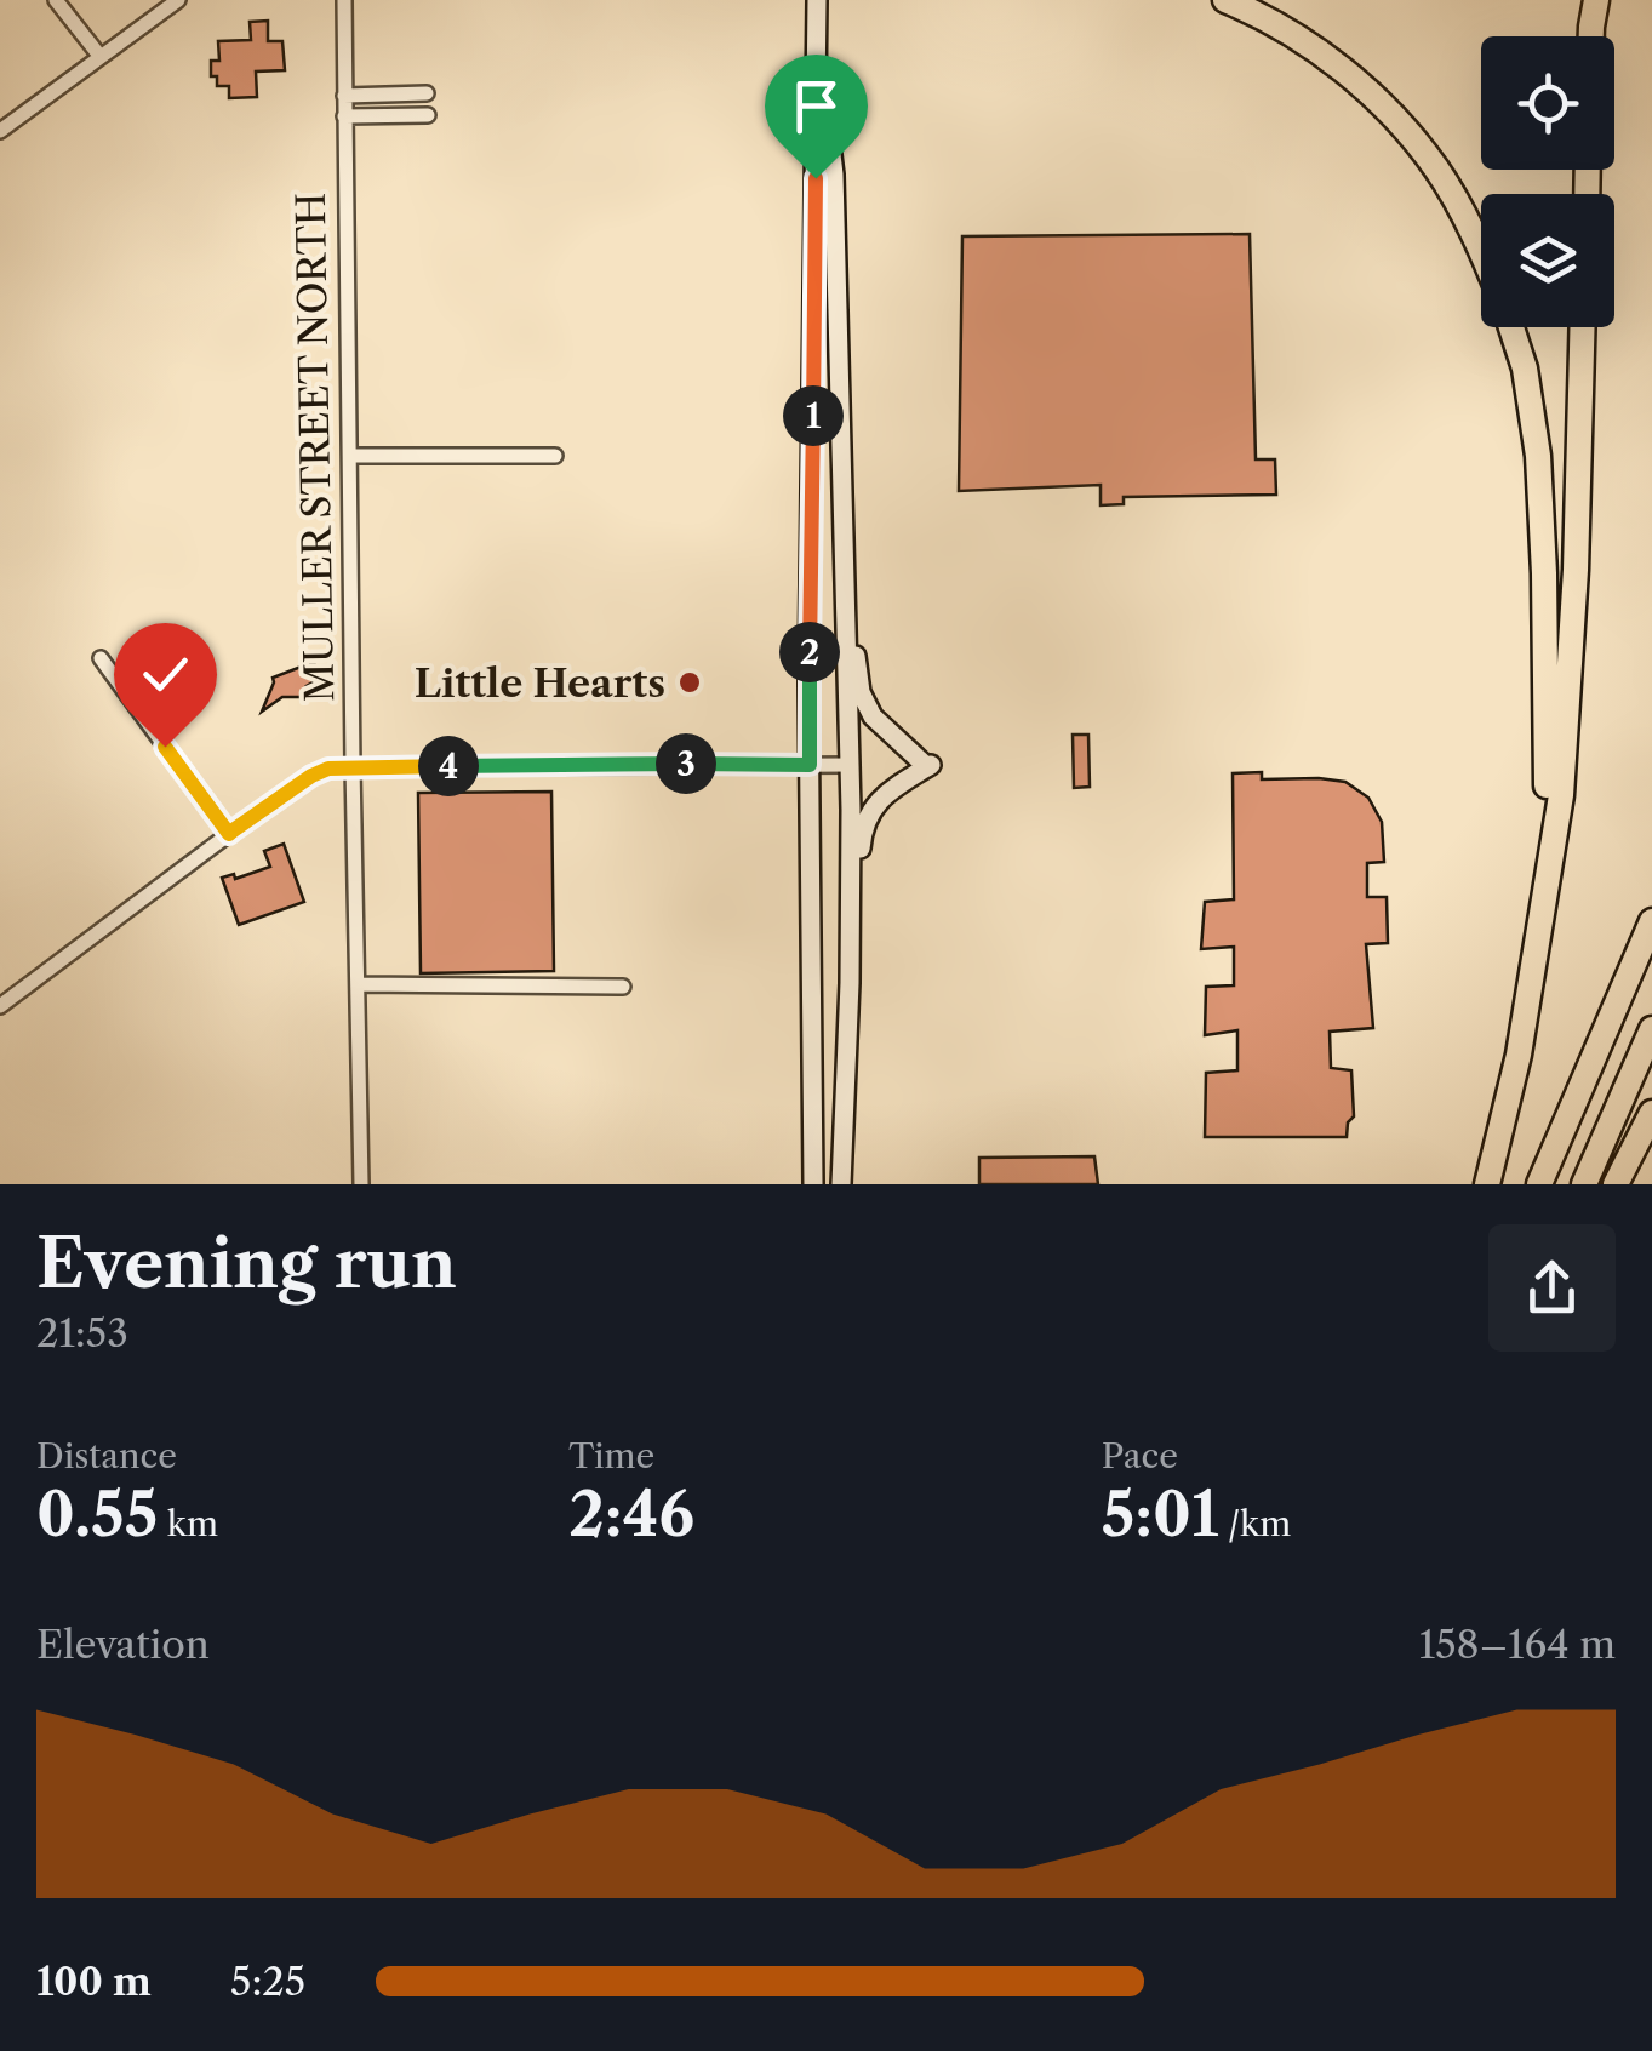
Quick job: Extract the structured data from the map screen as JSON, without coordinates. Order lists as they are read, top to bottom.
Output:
{
  "streets": {
    "street": ["MULLER STREET NORTH"]
  },
  "places": ["Little Hearts"],
  "page": {
    "pins": [
      "1",
      "2",
      "3",
      "4"
    ],
    "heading": ["Evening run", "21:53"],
    "stats": [
      ["Distance", "0.55 km"],
      ["Time", "2:46"],
      ["Pace", "5:01 /km"]
    ],
    "chart": ["Elevation", "158–164 m"],
    "list": [
      {
        "name": "100 m",
        "note": "5:25"
      }
    ]
  }
}
